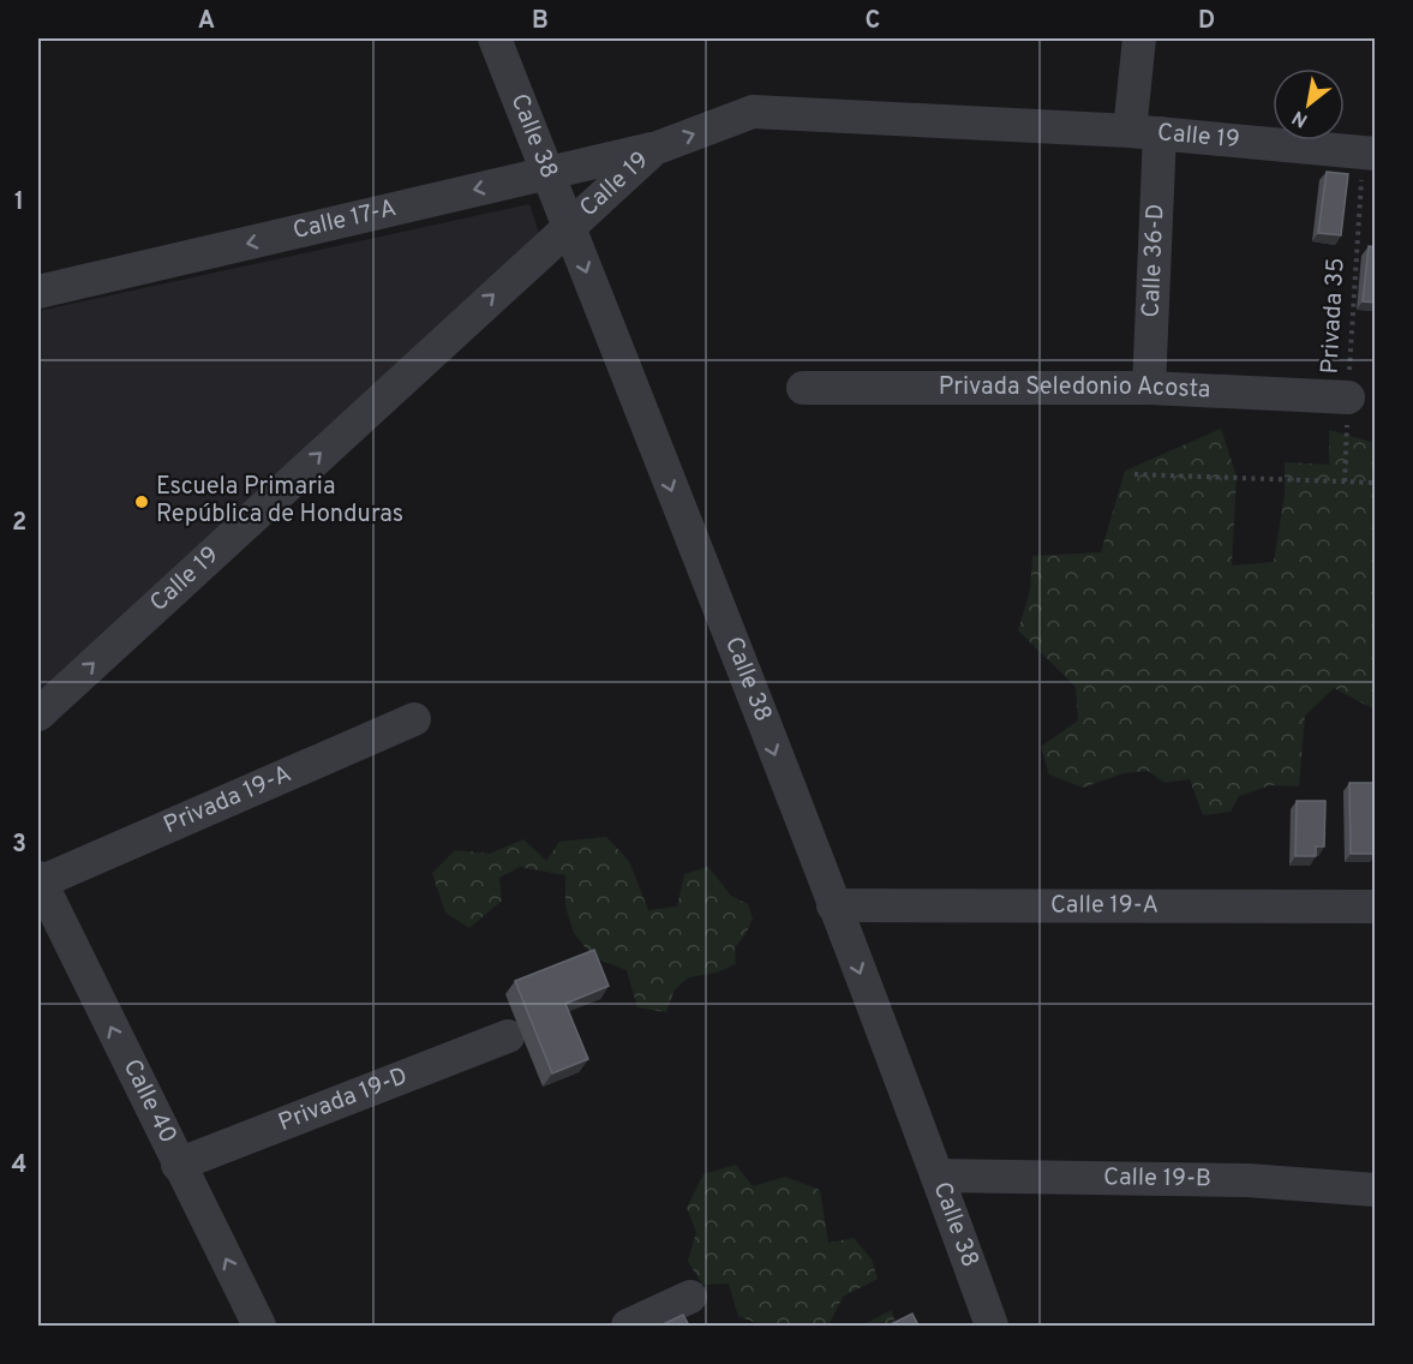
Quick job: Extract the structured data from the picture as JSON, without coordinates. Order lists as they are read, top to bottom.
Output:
{
  "streets": {
    "street": [
      "Calle 38",
      "Calle 19",
      "Calle 17-A",
      "Calle 36-D",
      "Privada Seledonio Acosta",
      "Privada 19-A",
      "Calle 19-A",
      "Privada 19-D",
      "Calle 40",
      "Calle 19-B"
    ],
    "path": ["Privada 35"]
  },
  "crossings": [
    ["Calle 38", "Calle 19"],
    ["Calle 38", "Calle 17-A"],
    ["Calle 38", "Calle 19-A"],
    ["Calle 38", "Calle 19-B"],
    ["Calle 19", "Calle 17-A"],
    ["Calle 19", "Calle 36-D"],
    ["Calle 19", "Privada 35"],
    ["Calle 36-D", "Privada Seledonio Acosta"],
    ["Privada 35", "Privada Seledonio Acosta"],
    ["Privada 19-A", "Calle 40"],
    ["Privada 19-D", "Calle 40"]
  ],
  "one_way": [
    "Calle 38",
    "Calle 19",
    "Calle 17-A",
    "Calle 40"
  ],
  "places": ["Escuela Primaria República de Honduras"],
  "north": "bottom left",
  "grid": {
    "columns": [
      "A",
      "B",
      "C",
      "D"
    ],
    "rows": [
      "1",
      "2",
      "3",
      "4"
    ]
  }
}
